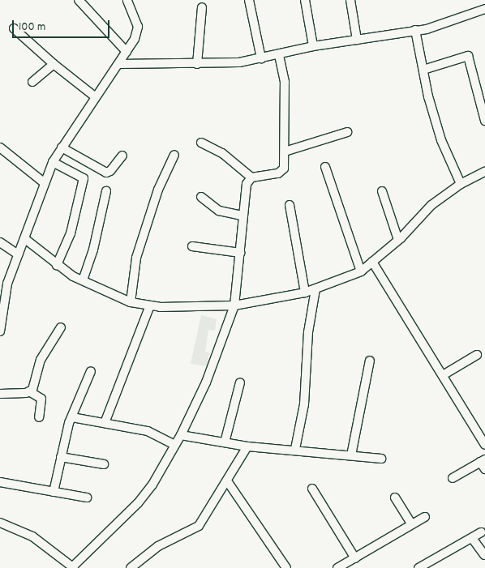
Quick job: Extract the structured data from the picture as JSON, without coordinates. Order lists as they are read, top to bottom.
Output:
{
  "scale_bar": "100 m"
}
